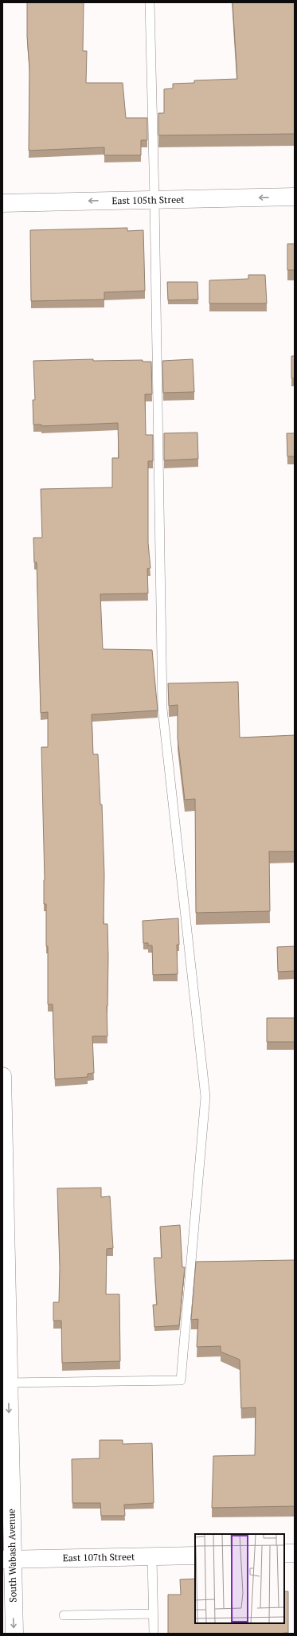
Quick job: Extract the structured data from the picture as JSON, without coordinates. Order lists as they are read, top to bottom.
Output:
{
  "streets": {
    "street": ["East 105th Street", "South Wabash Avenue", "East 107th Street"]
  },
  "crossings": [
    ["South Wabash Avenue", "East 107th Street"]
  ],
  "one_way": ["East 105th Street", "South Wabash Avenue"]
}
